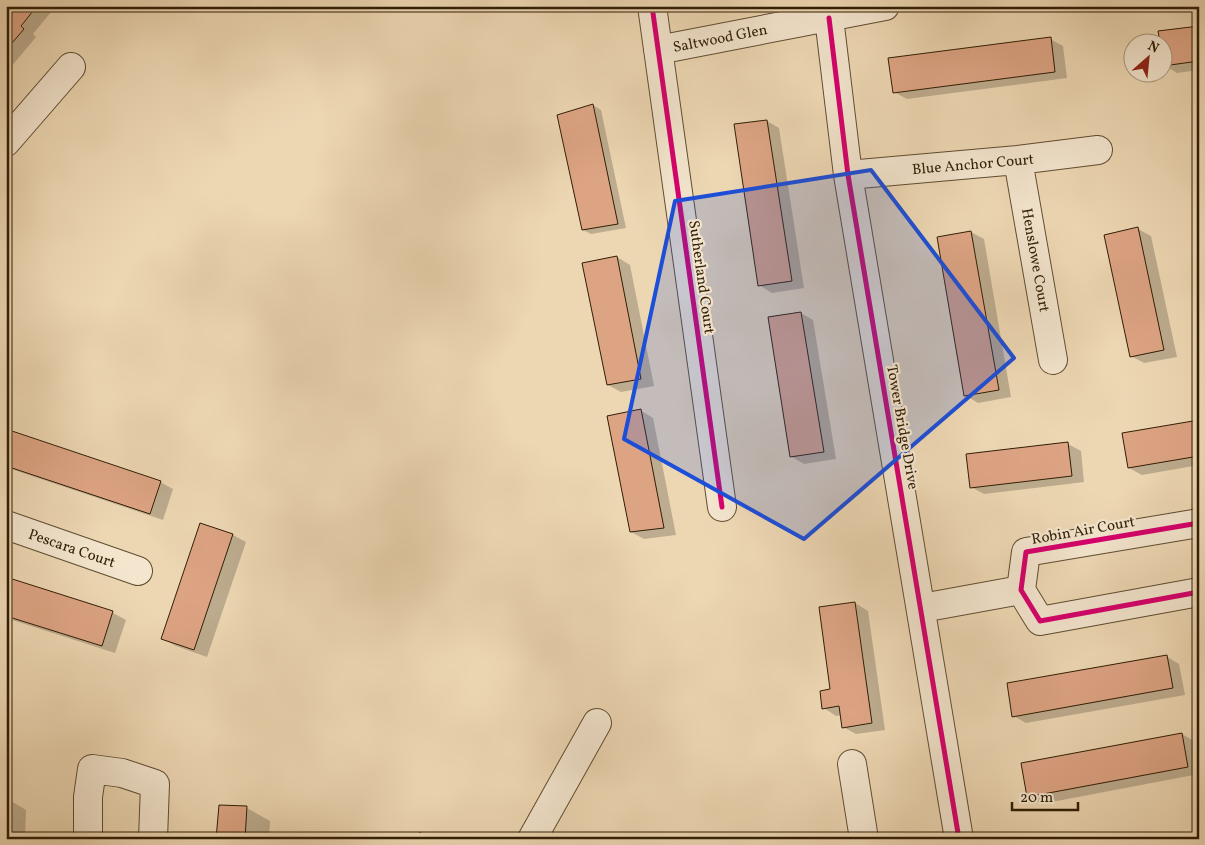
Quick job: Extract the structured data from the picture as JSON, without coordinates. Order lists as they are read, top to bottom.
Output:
{
  "streets": {
    "street": [
      "Saltwood Glen",
      "Blue Anchor Court",
      "Henslowe Court",
      "Sutherland Court",
      "Tower Bridge Drive",
      "Robin Air Court",
      "Pescara Court"
    ]
  },
  "crossings": [
    ["Saltwood Glen", "Sutherland Court"],
    ["Saltwood Glen", "Tower Bridge Drive"],
    ["Blue Anchor Court", "Henslowe Court"],
    ["Blue Anchor Court", "Tower Bridge Drive"]
  ],
  "scale_bar": "20 m",
  "north": "top right"
}
